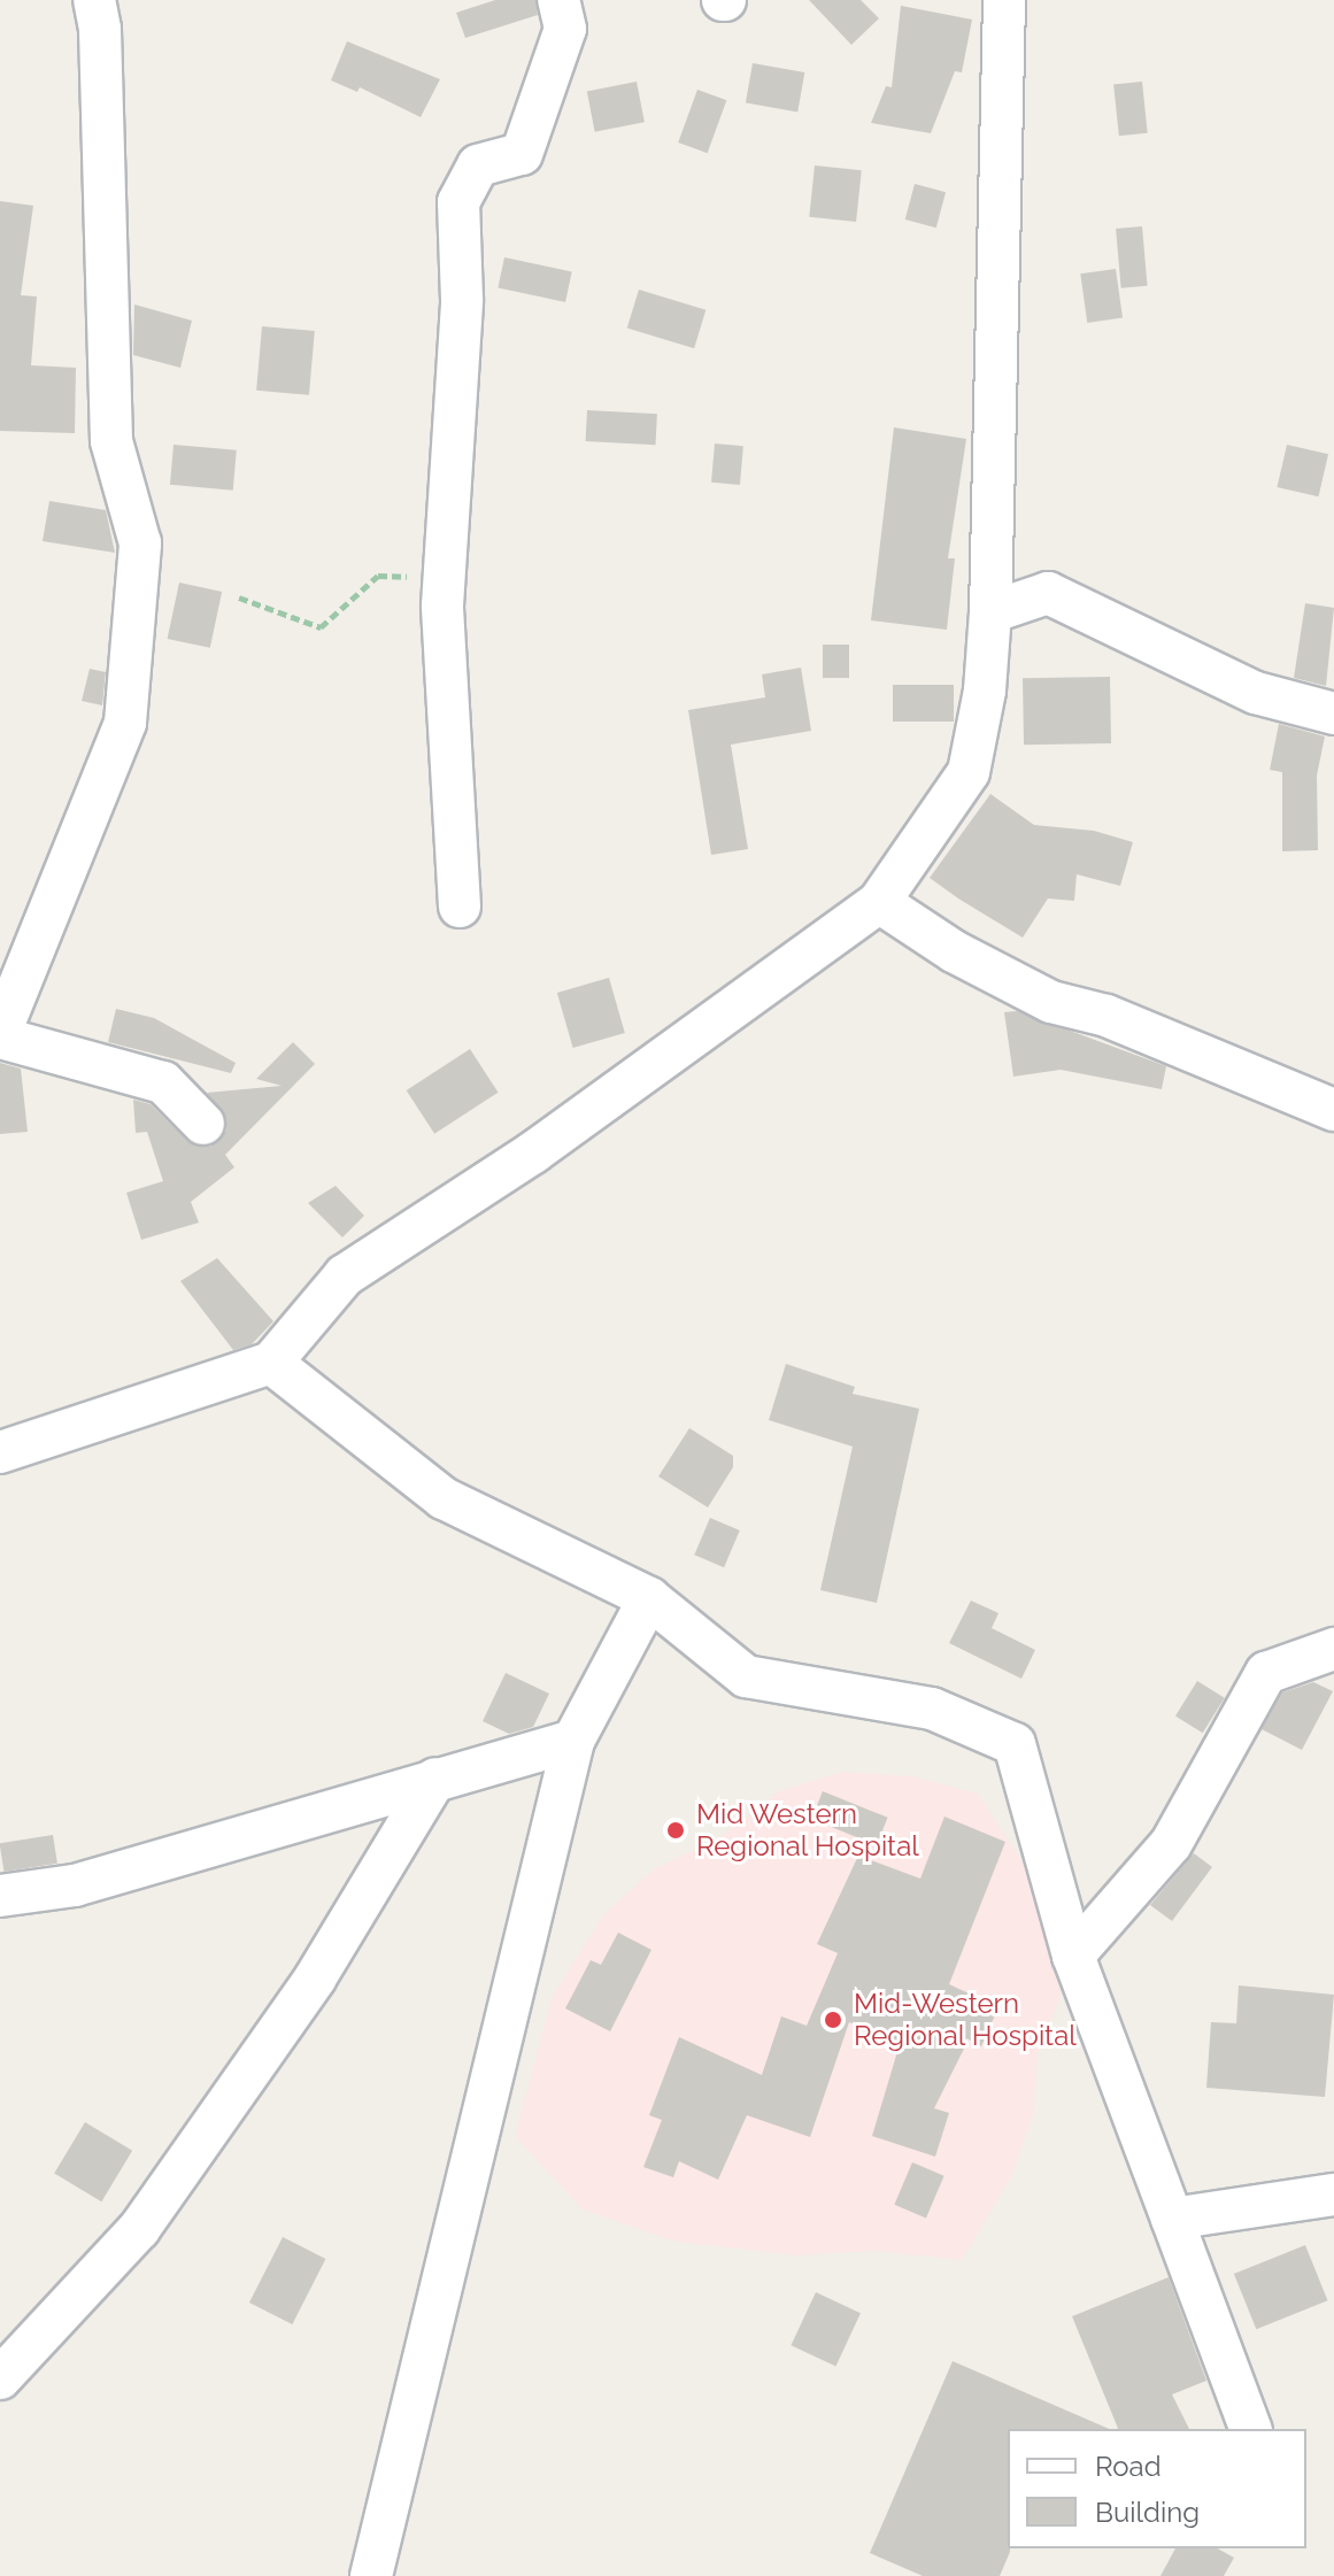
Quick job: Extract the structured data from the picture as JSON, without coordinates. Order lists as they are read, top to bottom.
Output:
{
  "places": ["Mid Western Regional Hospital", "Mid-Western Regional Hospital"],
  "legend": ["Road", "Building"]
}
